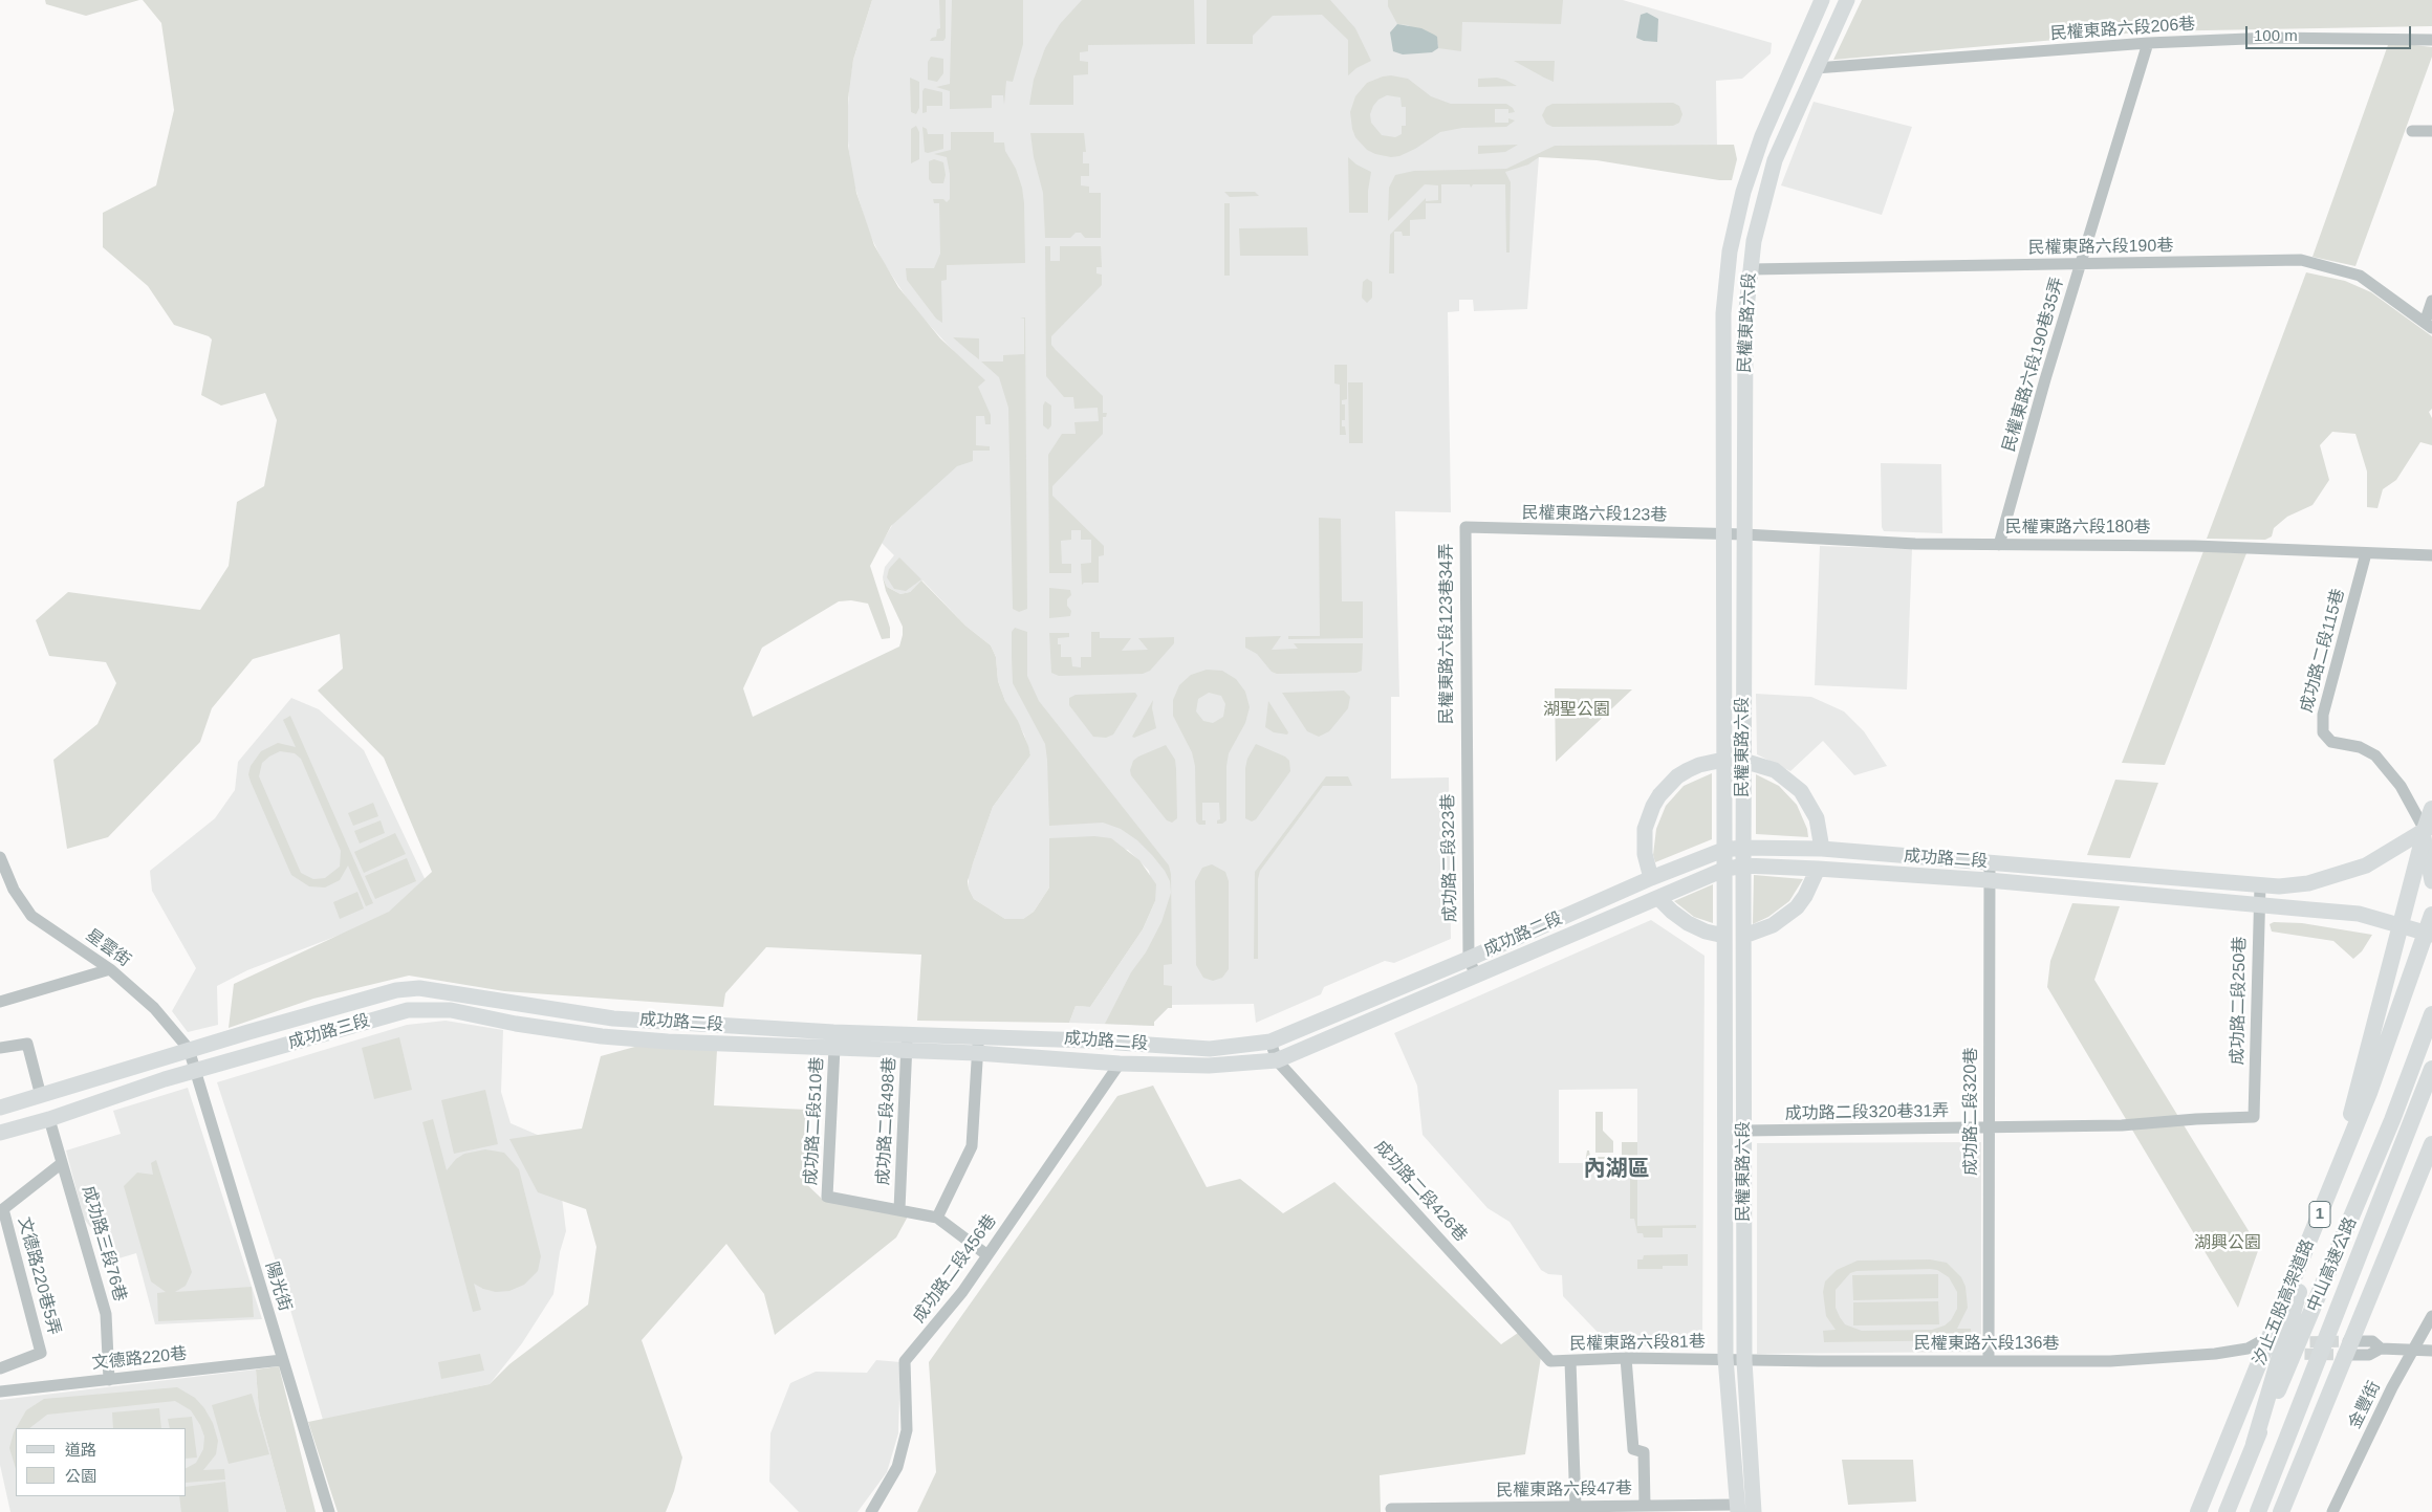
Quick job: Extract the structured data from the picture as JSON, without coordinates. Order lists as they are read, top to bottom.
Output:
{
  "streets": {
    "highway": ["1", "中山高速公路", "汐止五股高架道路"],
    "main road": ["民權東路六段", "成功路二段", "成功路三段"],
    "street": [
      "民權東路六段206巷",
      "民權東路六段190巷",
      "民權東路六段190巷35弄",
      "民權東路六段123巷",
      "民權東路六段180巷",
      "民權東路六段123巷34弄",
      "成功路二段115巷",
      "成功路二段323巷",
      "星雲街",
      "成功路二段250巷",
      "成功路二段320巷",
      "成功路二段320巷31弄",
      "成功路二段510巷",
      "成功路二段498巷",
      "成功路二段426巷",
      "成功路三段76巷",
      "成功路二段456巷",
      "文德路220巷5弄",
      "陽光街",
      "民權東路六段81巷",
      "民權東路六段136巷",
      "文德路220巷",
      "金豐街",
      "民權東路六段47巷"
    ]
  },
  "crossings": [
    ["民權東路六段206巷", "民權東路六段"],
    ["民權東路六段206巷", "民權東路六段190巷35弄"],
    ["民權東路六段190巷", "民權東路六段"],
    ["民權東路六段190巷", "民權東路六段190巷35弄"],
    ["民權東路六段", "民權東路六段123巷"],
    ["民權東路六段", "民權東路六段180巷"],
    ["民權東路六段", "成功路二段"],
    ["民權東路六段", "成功路二段320巷31弄"],
    ["民權東路六段", "民權東路六段81巷"],
    ["民權東路六段", "民權東路六段136巷"],
    ["民權東路六段", "民權東路六段47巷"],
    ["民權東路六段190巷35弄", "民權東路六段180巷"],
    ["民權東路六段123巷", "民權東路六段180巷"],
    ["民權東路六段123巷", "民權東路六段123巷34弄"],
    ["民權東路六段180巷", "成功路二段115巷"],
    ["民權東路六段123巷34弄", "成功路二段323巷"],
    ["成功路二段115巷", "成功路二段"],
    ["成功路二段323巷", "成功路二段"],
    ["成功路二段", "成功路二段250巷"],
    ["成功路二段", "成功路三段"],
    ["成功路二段", "成功路二段320巷"],
    ["成功路二段", "成功路二段510巷"],
    ["成功路二段", "成功路二段498巷"],
    ["成功路二段", "成功路二段426巷"],
    ["成功路二段", "成功路二段456巷"],
    ["星雲街", "成功路三段"],
    ["星雲街", "陽光街"],
    ["成功路二段250巷", "成功路二段320巷31弄"],
    ["成功路三段", "成功路三段76巷"],
    ["成功路三段", "陽光街"],
    ["成功路二段320巷", "成功路二段320巷31弄"],
    ["成功路二段320巷", "民權東路六段136巷"],
    ["成功路二段510巷", "成功路二段498巷"],
    ["成功路二段426巷", "民權東路六段81巷"],
    ["成功路三段76巷", "文德路220巷5弄"],
    ["成功路三段76巷", "文德路220巷"],
    ["陽光街", "文德路220巷"],
    ["民權東路六段81巷", "民權東路六段136巷"]
  ],
  "districts": ["內湖區"],
  "parks": ["湖聖公園", "湖興公園"],
  "legend": ["道路", "公園"],
  "scale_bar": "100 m"
}
